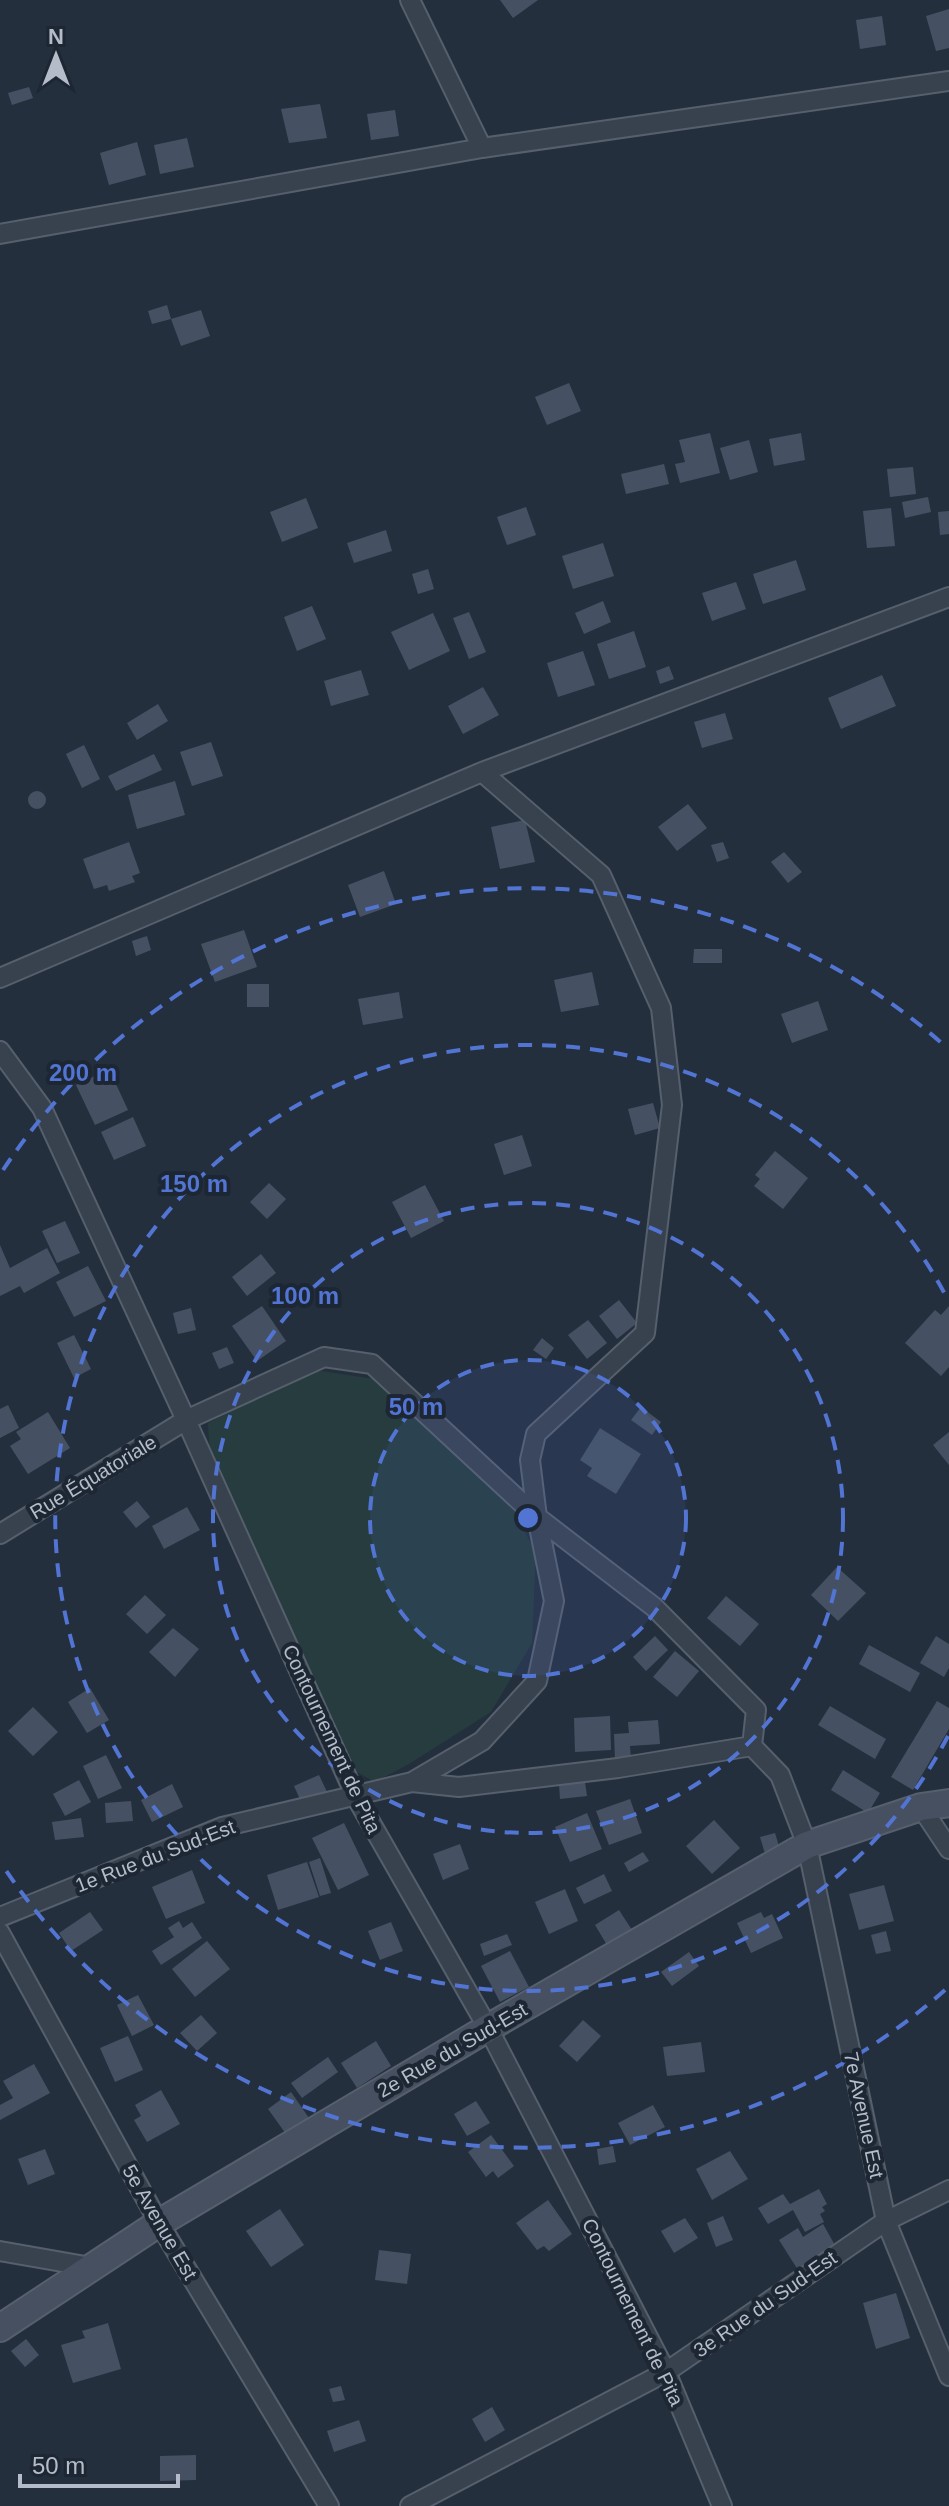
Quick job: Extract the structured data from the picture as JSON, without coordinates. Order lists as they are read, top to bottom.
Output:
{
  "streets": {
    "street": [
      "Rue Équatoriale",
      "Contournement de Pita",
      "1e Rue du Sud-Est",
      "2e Rue du Sud-Est",
      "7e Avenue Est",
      "5e Avenue Est",
      "3e Rue du Sud-Est"
    ]
  },
  "crossings": [
    ["Rue Équatoriale", "Contournement de Pita"],
    ["Rue Équatoriale", "1e Rue du Sud-Est"],
    ["Rue Équatoriale", "7e Avenue Est"],
    ["Contournement de Pita", "1e Rue du Sud-Est"],
    ["Contournement de Pita", "2e Rue du Sud-Est"],
    ["Contournement de Pita", "3e Rue du Sud-Est"],
    ["2e Rue du Sud-Est", "7e Avenue Est"],
    ["2e Rue du Sud-Est", "5e Avenue Est"],
    ["7e Avenue Est", "3e Rue du Sud-Est"]
  ],
  "scale_bar": "50 m",
  "north": "top",
  "rings": [
    "200 m",
    "150 m",
    "100 m",
    "50 m"
  ]
}
